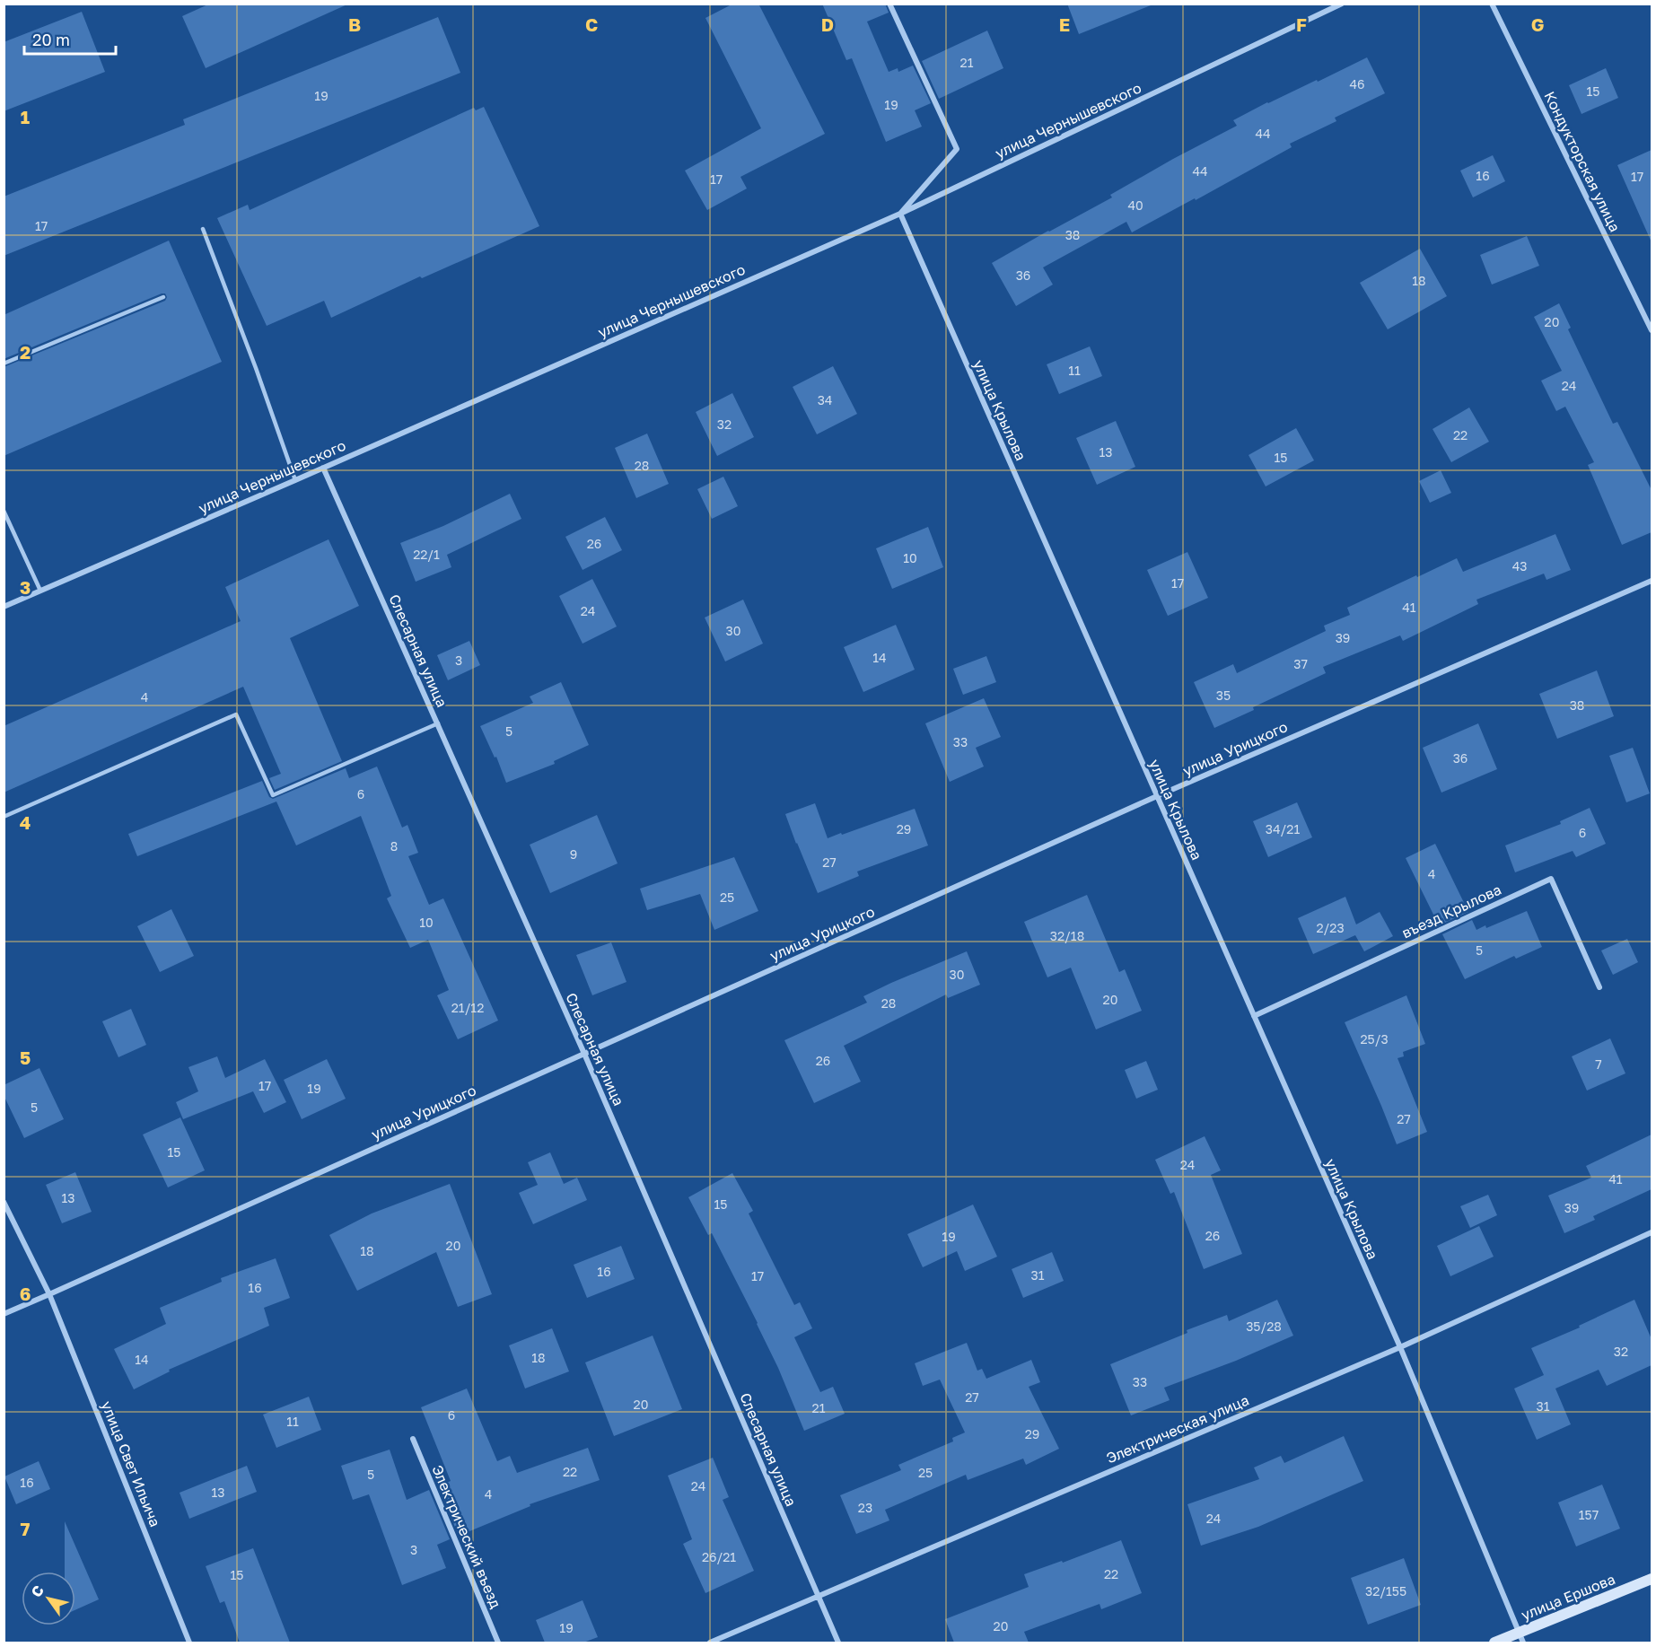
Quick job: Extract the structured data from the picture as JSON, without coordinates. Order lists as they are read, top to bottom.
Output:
{
  "streets": {
    "street": [
      "улица Чернышевского",
      "Кондукторская улица",
      "улица Крылова",
      "Слесарная улица",
      "улица Урицкого",
      "въезд Крылова",
      "Электрическая улица",
      "улица Свет Ильича",
      "Электрический въезд",
      "улица Ершова"
    ]
  },
  "crossings": [
    ["улица Чернышевского", "улица Крылова"],
    ["улица Чернышевского", "Слесарная улица"],
    ["улица Крылова", "улица Урицкого"],
    ["улица Крылова", "въезд Крылова"],
    ["улица Крылова", "Электрическая улица"],
    ["улица Крылова", "улица Ершова"],
    ["Слесарная улица", "улица Урицкого"],
    ["Слесарная улица", "Электрическая улица"],
    ["улица Урицкого", "улица Свет Ильича"]
  ],
  "house_numbers": [
    "21",
    "46",
    "15",
    "19",
    "19",
    "44",
    "44",
    "16",
    "17",
    "17",
    "40",
    "17",
    "38",
    "36",
    "18",
    "20",
    "11",
    "24",
    "34",
    "32",
    "22",
    "13",
    "15",
    "28",
    "26",
    "22/1",
    "10",
    "43",
    "17",
    "41",
    "24",
    "30",
    "39",
    "14",
    "3",
    "37",
    "35",
    "4",
    "38",
    "5",
    "33",
    "36",
    "6",
    "29",
    "34/21",
    "6",
    "8",
    "9",
    "27",
    "4",
    "25",
    "10",
    "2/23",
    "32/18",
    "5",
    "30",
    "20",
    "28",
    "21/12",
    "25/3",
    "26",
    "7",
    "17",
    "19",
    "5",
    "27",
    "15",
    "24",
    "41",
    "13",
    "15",
    "39",
    "26",
    "19",
    "20",
    "18",
    "16",
    "31",
    "17",
    "16",
    "35/28",
    "32",
    "18",
    "14",
    "33",
    "27",
    "20",
    "31",
    "21",
    "6",
    "11",
    "29",
    "22",
    "25",
    "5",
    "16",
    "24",
    "13",
    "4",
    "23",
    "157",
    "24",
    "3",
    "26/21",
    "22",
    "15",
    "32/155",
    "20",
    "19"
  ],
  "scale_bar": "20 m",
  "north": "top left",
  "grid": {
    "columns": [
      "B",
      "C",
      "D",
      "E",
      "F",
      "G"
    ],
    "rows": [
      "1",
      "2",
      "3",
      "4",
      "5",
      "6",
      "7"
    ]
  }
}
